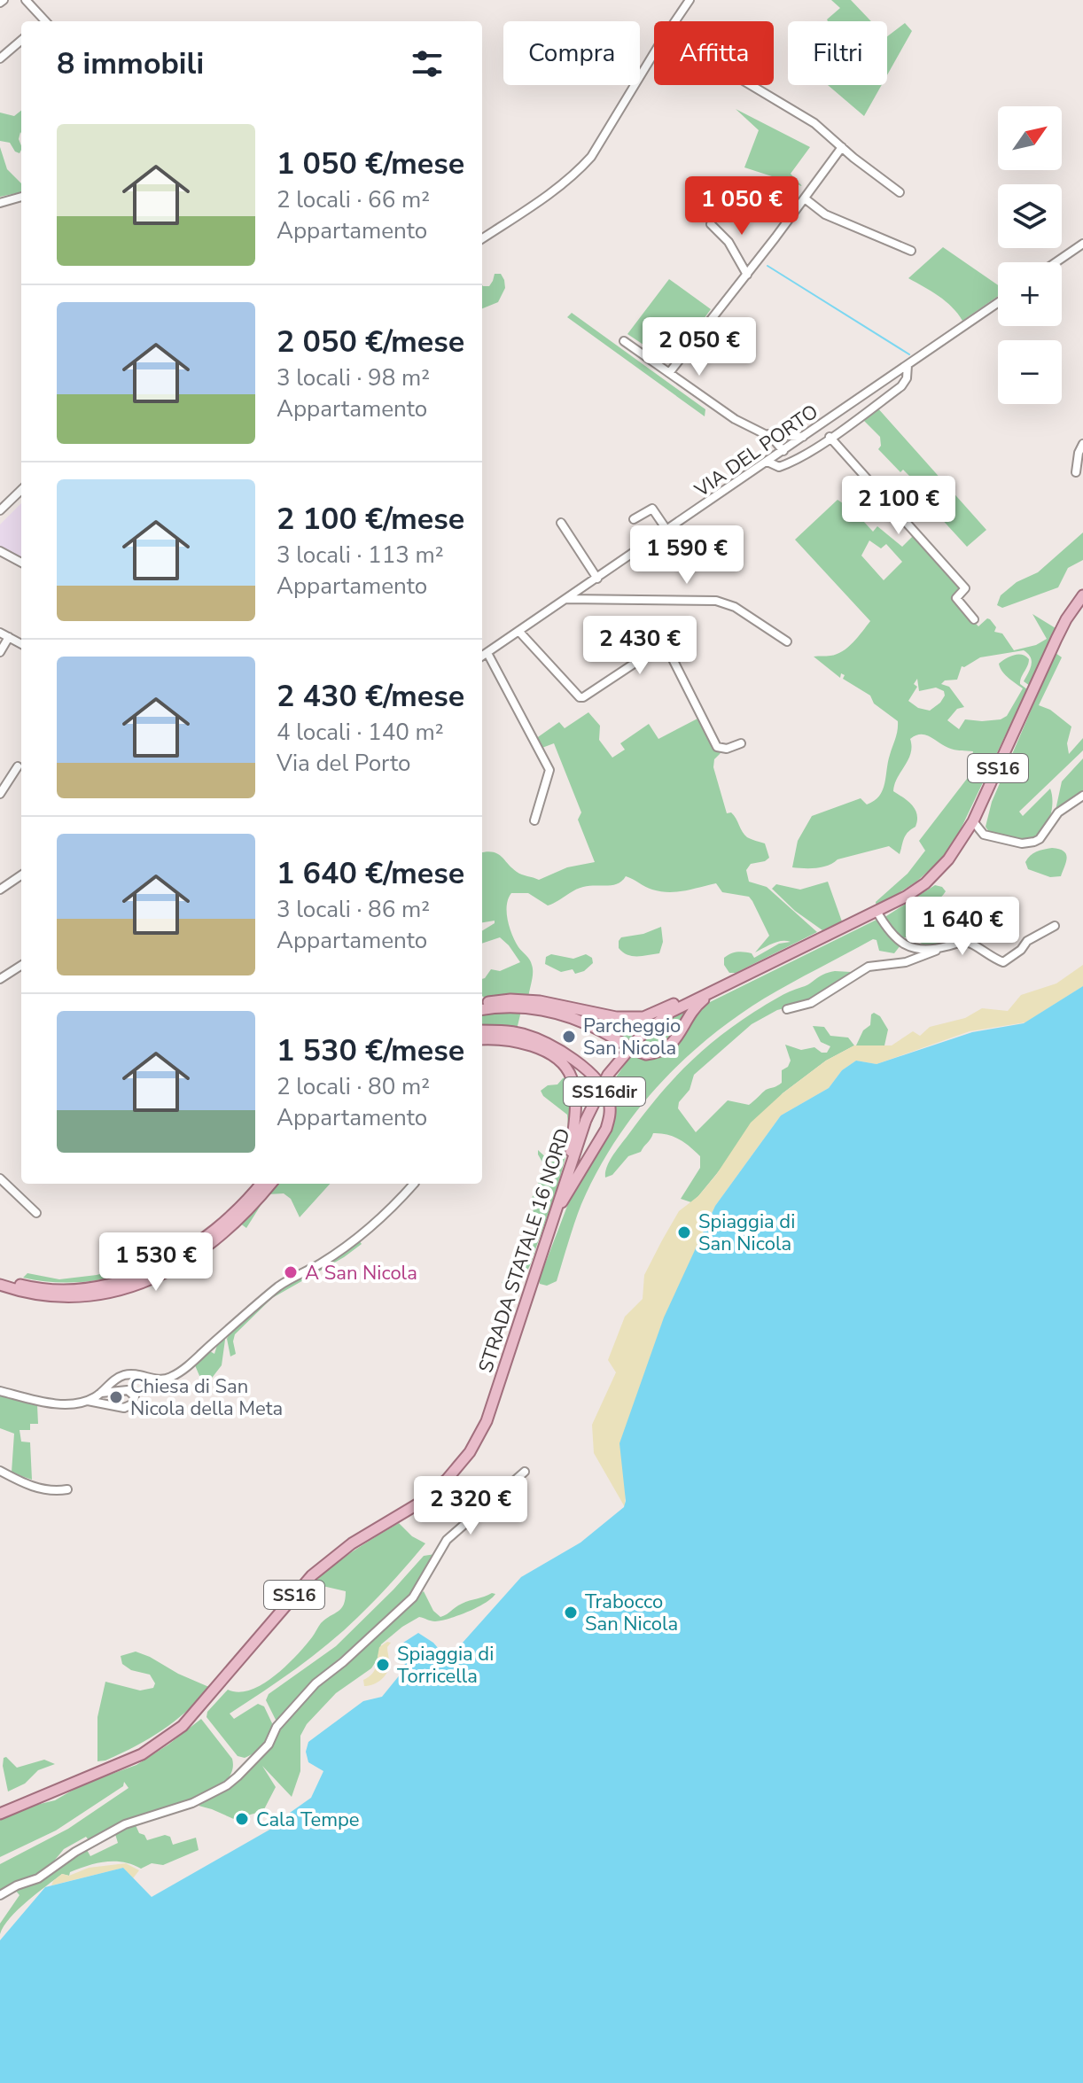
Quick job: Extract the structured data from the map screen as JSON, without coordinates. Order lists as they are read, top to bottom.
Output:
{
  "streets": {
    "main road": ["SS16", "SS16dir", "STRADA STATALE 16 NORD"],
    "street": ["VIA DEL PORTO"]
  },
  "crossings": [
    ["SS16dir", "STRADA STATALE 16 NORD"]
  ],
  "places": [
    "Parcheggio San Nicola",
    "Spiaggia di San Nicola",
    "A San Nicola",
    "Chiesa di San Nicola della Meta",
    "Trabocco San Nicola",
    "Spiaggia di Torricella",
    "Cala Tempe"
  ],
  "north": "top right",
  "page": {
    "chip": ["Compra", "Affitta", "Filtri"],
    "heading": "8 immobili",
    "map_buttons": ["+", "−"],
    "list": [
      {
        "name": "1 050 €/mese",
        "note": "2 locali · 66 m² · Appartamento"
      },
      {
        "name": "2 050 €/mese",
        "note": "3 locali · 98 m² · Appartamento"
      },
      {
        "name": "2 100 €/mese",
        "note": "3 locali · 113 m² · Appartamento"
      },
      {
        "name": "2 430 €/mese",
        "note": "4 locali · 140 m² · Via del Porto"
      },
      {
        "name": "1 640 €/mese",
        "note": "3 locali · 86 m² · Appartamento"
      },
      {
        "name": "1 530 €/mese",
        "note": "2 locali · 80 m² · Appartamento"
      }
    ],
    "price": [
      "1 050 €",
      "2 050 €",
      "2 100 €",
      "1 590 €",
      "2 430 €",
      "1 640 €",
      "1 530 €",
      "2 320 €"
    ]
  }
}
